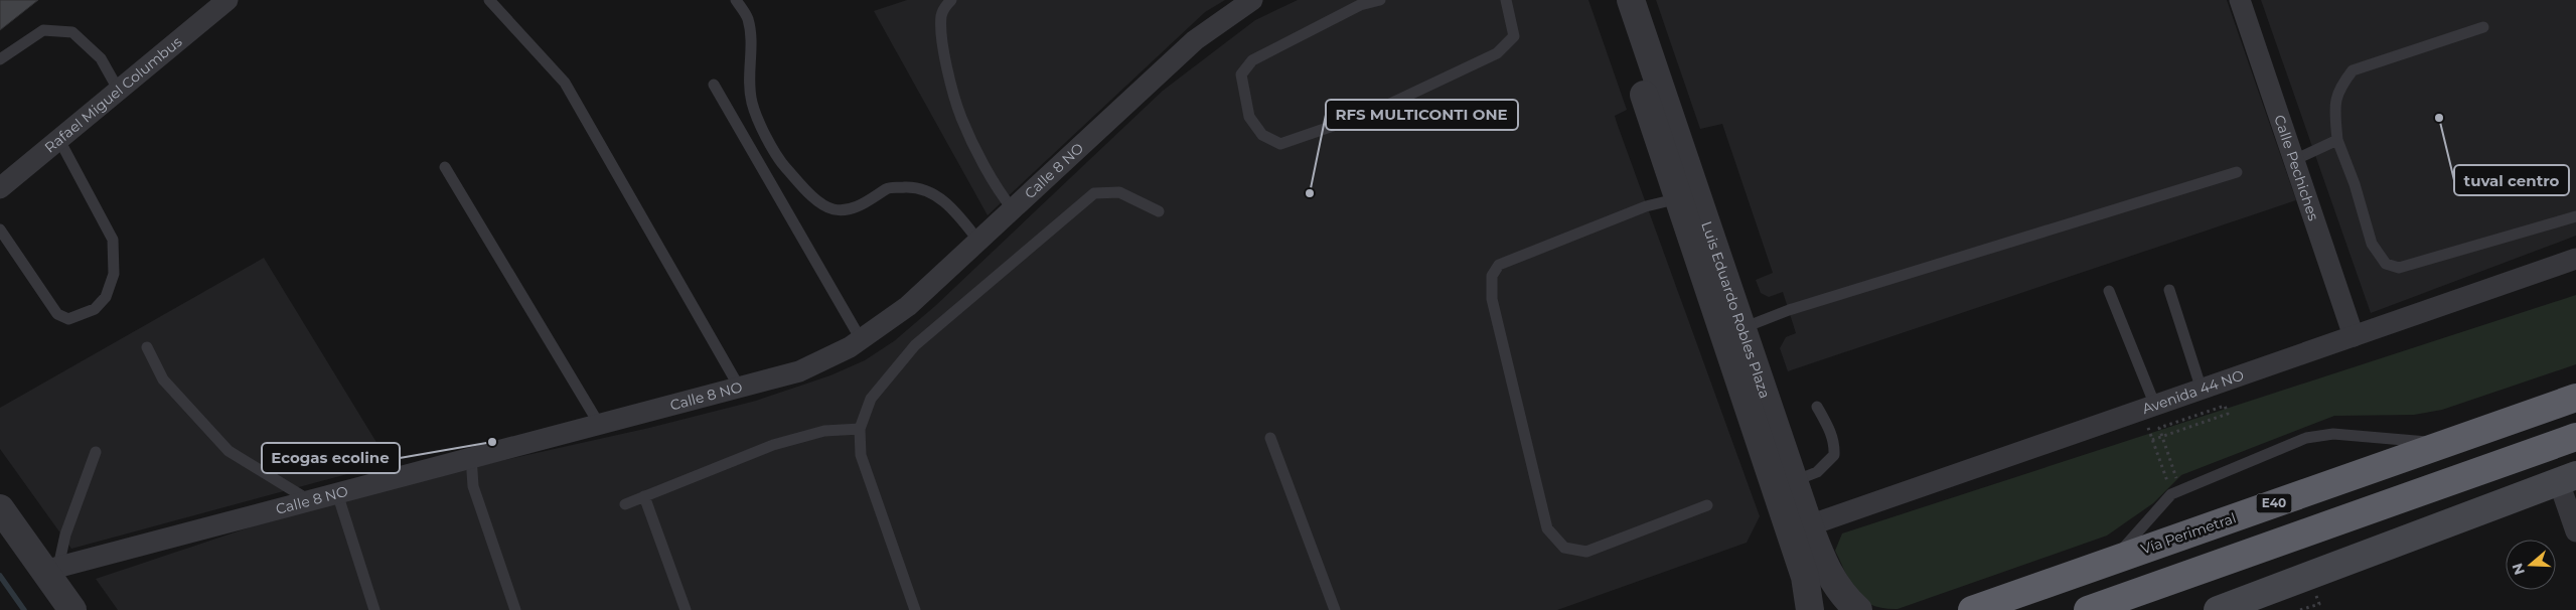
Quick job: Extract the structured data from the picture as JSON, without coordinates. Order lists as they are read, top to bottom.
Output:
{
  "streets": {
    "highway": ["E40", "Vía Perimetral"],
    "street": [
      "Rafael Miguel Columbus",
      "Calle Pechiches",
      "Calle 8 NO",
      "Luis Eduardo Robles Plaza",
      "Avenida 44 NO"
    ]
  },
  "crossings": [
    ["Calle Pechiches", "Avenida 44 NO"],
    ["Luis Eduardo Robles Plaza", "Avenida 44 NO"]
  ],
  "places": ["tuval centro", "RFS MULTICONTI ONE", "Ecogas ecoline"],
  "north": "left"
}
